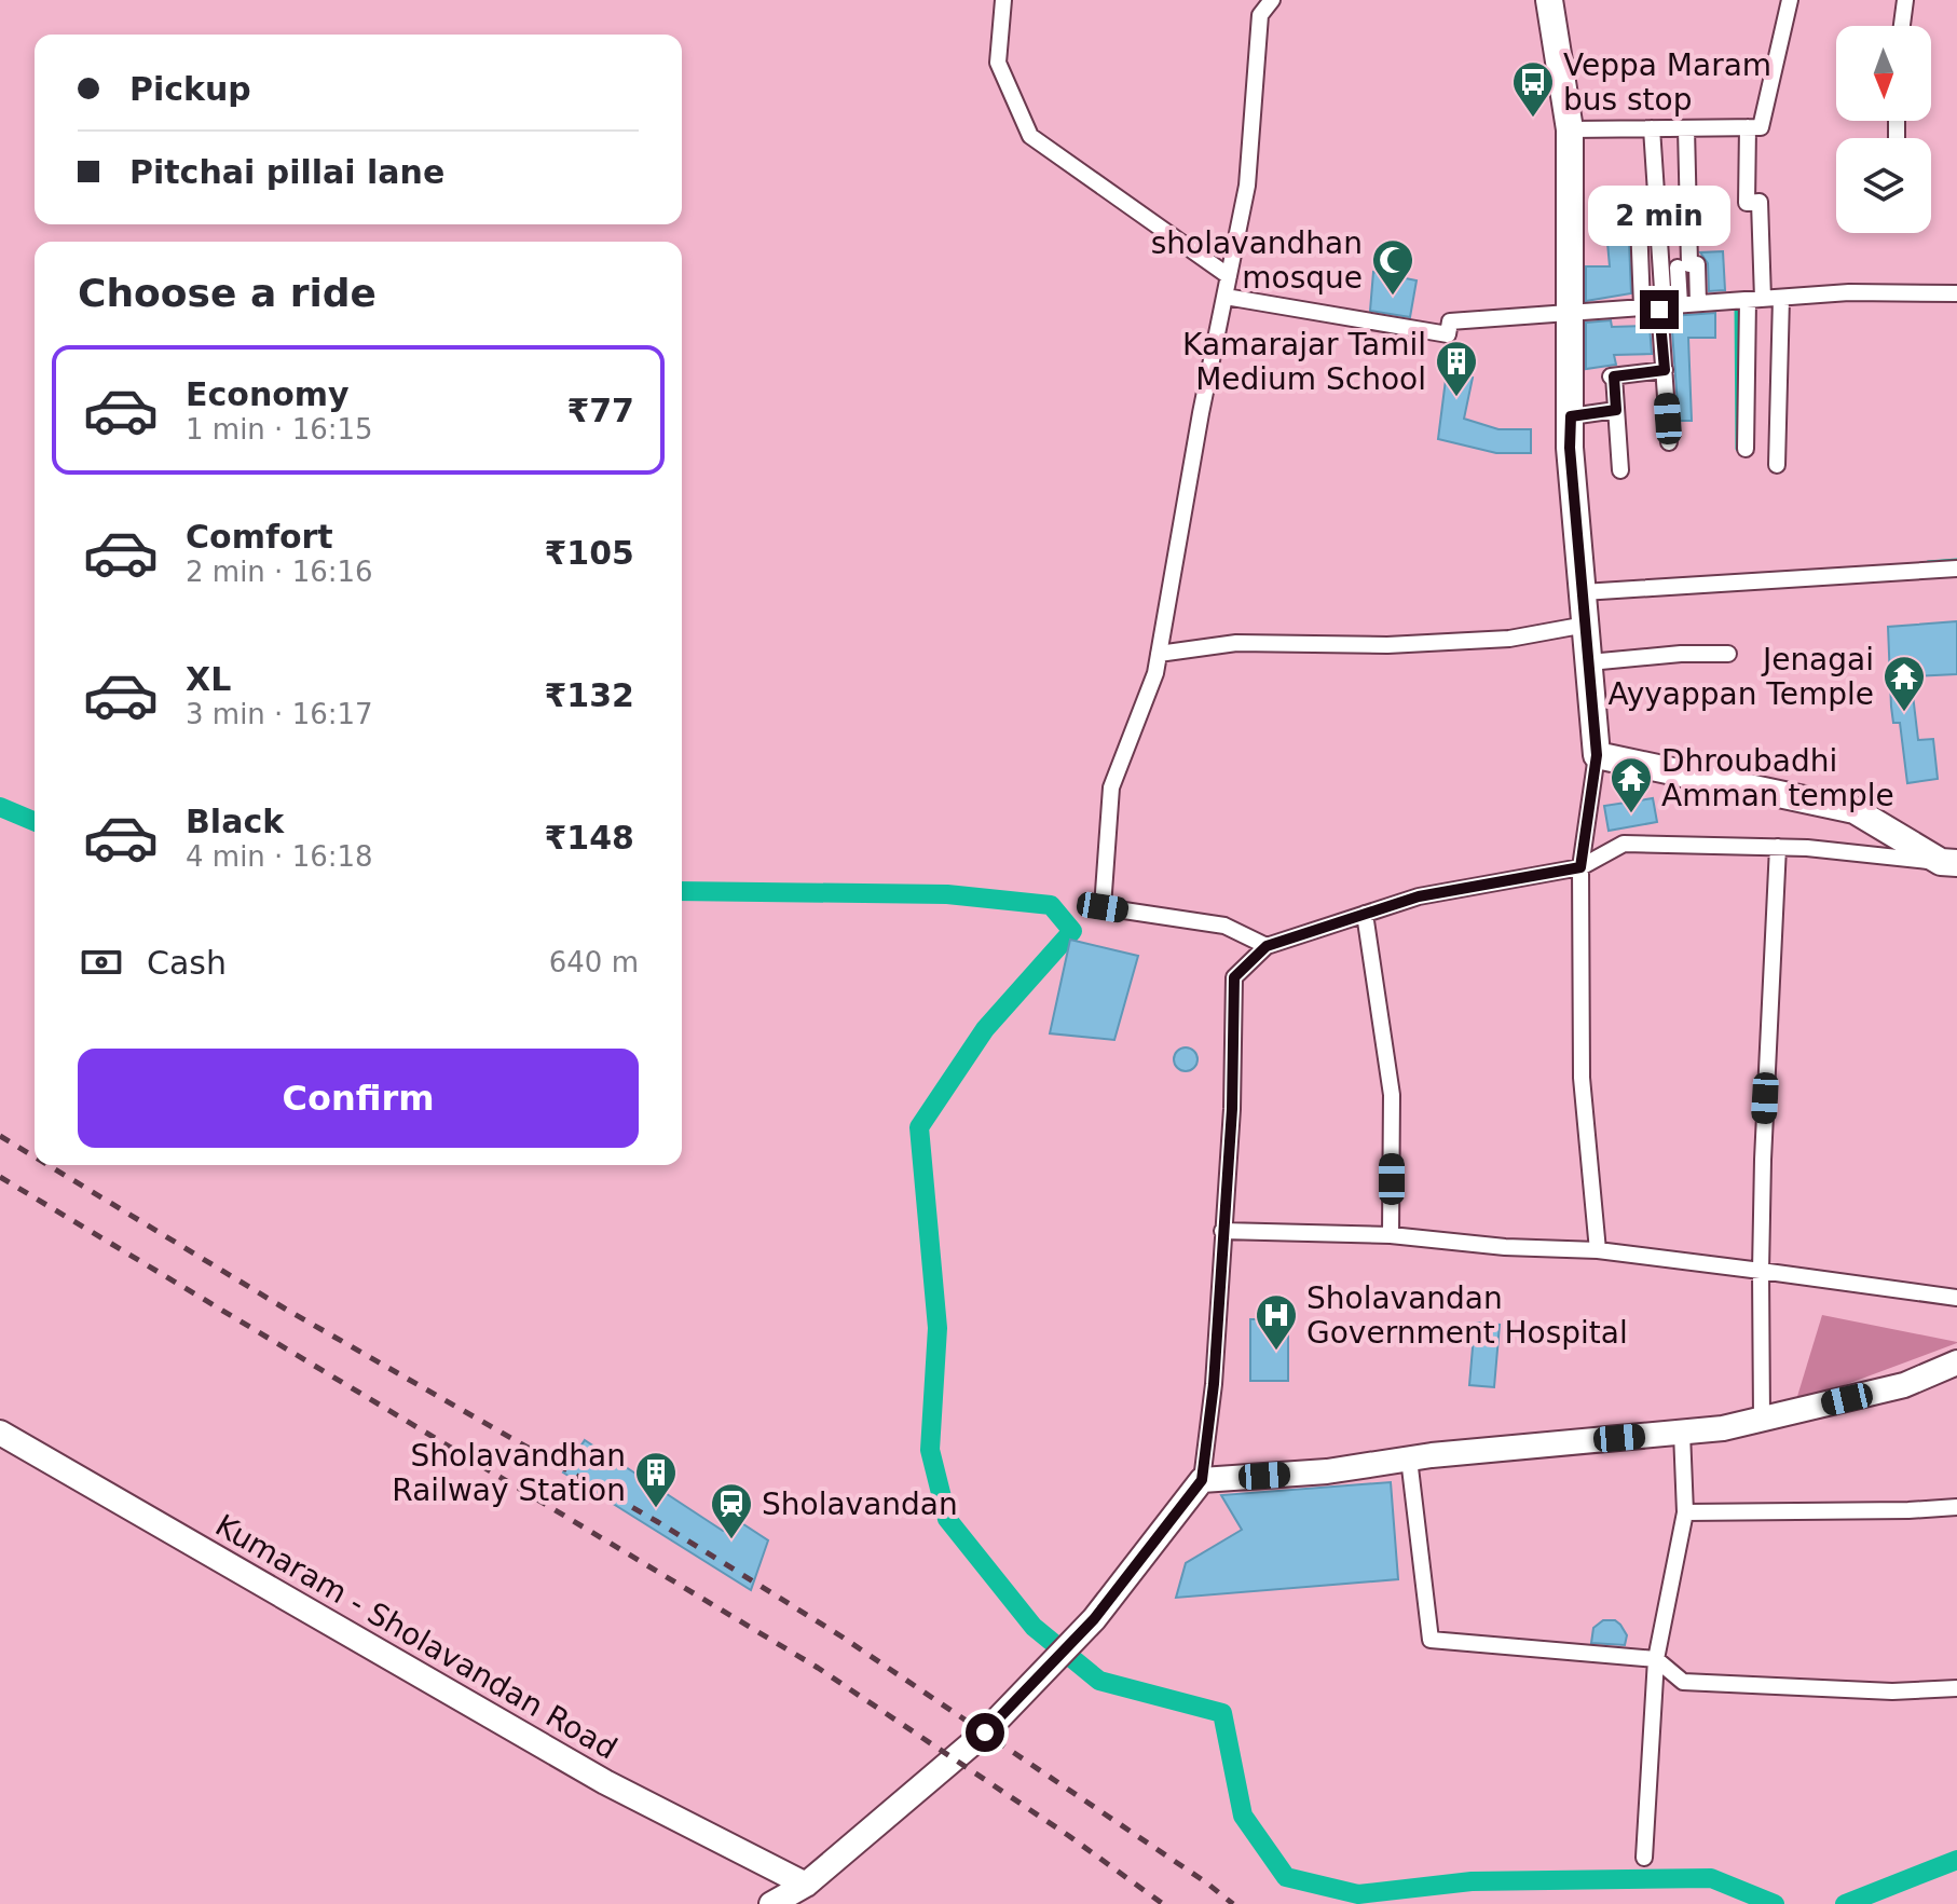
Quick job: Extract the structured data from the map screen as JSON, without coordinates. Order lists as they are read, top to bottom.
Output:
{
  "streets": {
    "main road": ["Kumaram - Sholavandan Road"]
  },
  "places": {
    "bus stop": ["Veppa Maram bus stop"],
    "mosque": ["sholavandhan mosque"],
    "building": ["Kamarajar Tamil Medium School", "Sholavandhan Railway Station"],
    "temple": ["Jenagai Ayyappan Temple", "Dhroubadhi Amman temple"],
    "hospital": ["Sholavandan Government Hospital"],
    "station": ["Sholavandan"]
  },
  "north": "bottom",
  "page": {
    "banner": ["Pickup", "Pitchai pillai lane"],
    "bubble": "2 min",
    "heading": "Choose a ride",
    "list": [
      {
        "name": "Economy",
        "note": "1 min · 16:15",
        "value": "₹77"
      },
      {
        "name": "Comfort",
        "note": "2 min · 16:16",
        "value": "₹105"
      },
      {
        "name": "XL",
        "note": "3 min · 16:17",
        "value": "₹132"
      },
      {
        "name": "Black",
        "note": "4 min · 16:18",
        "value": "₹148"
      }
    ],
    "pay": ["Cash", "640 m"],
    "buttons": "Confirm"
  }
}
